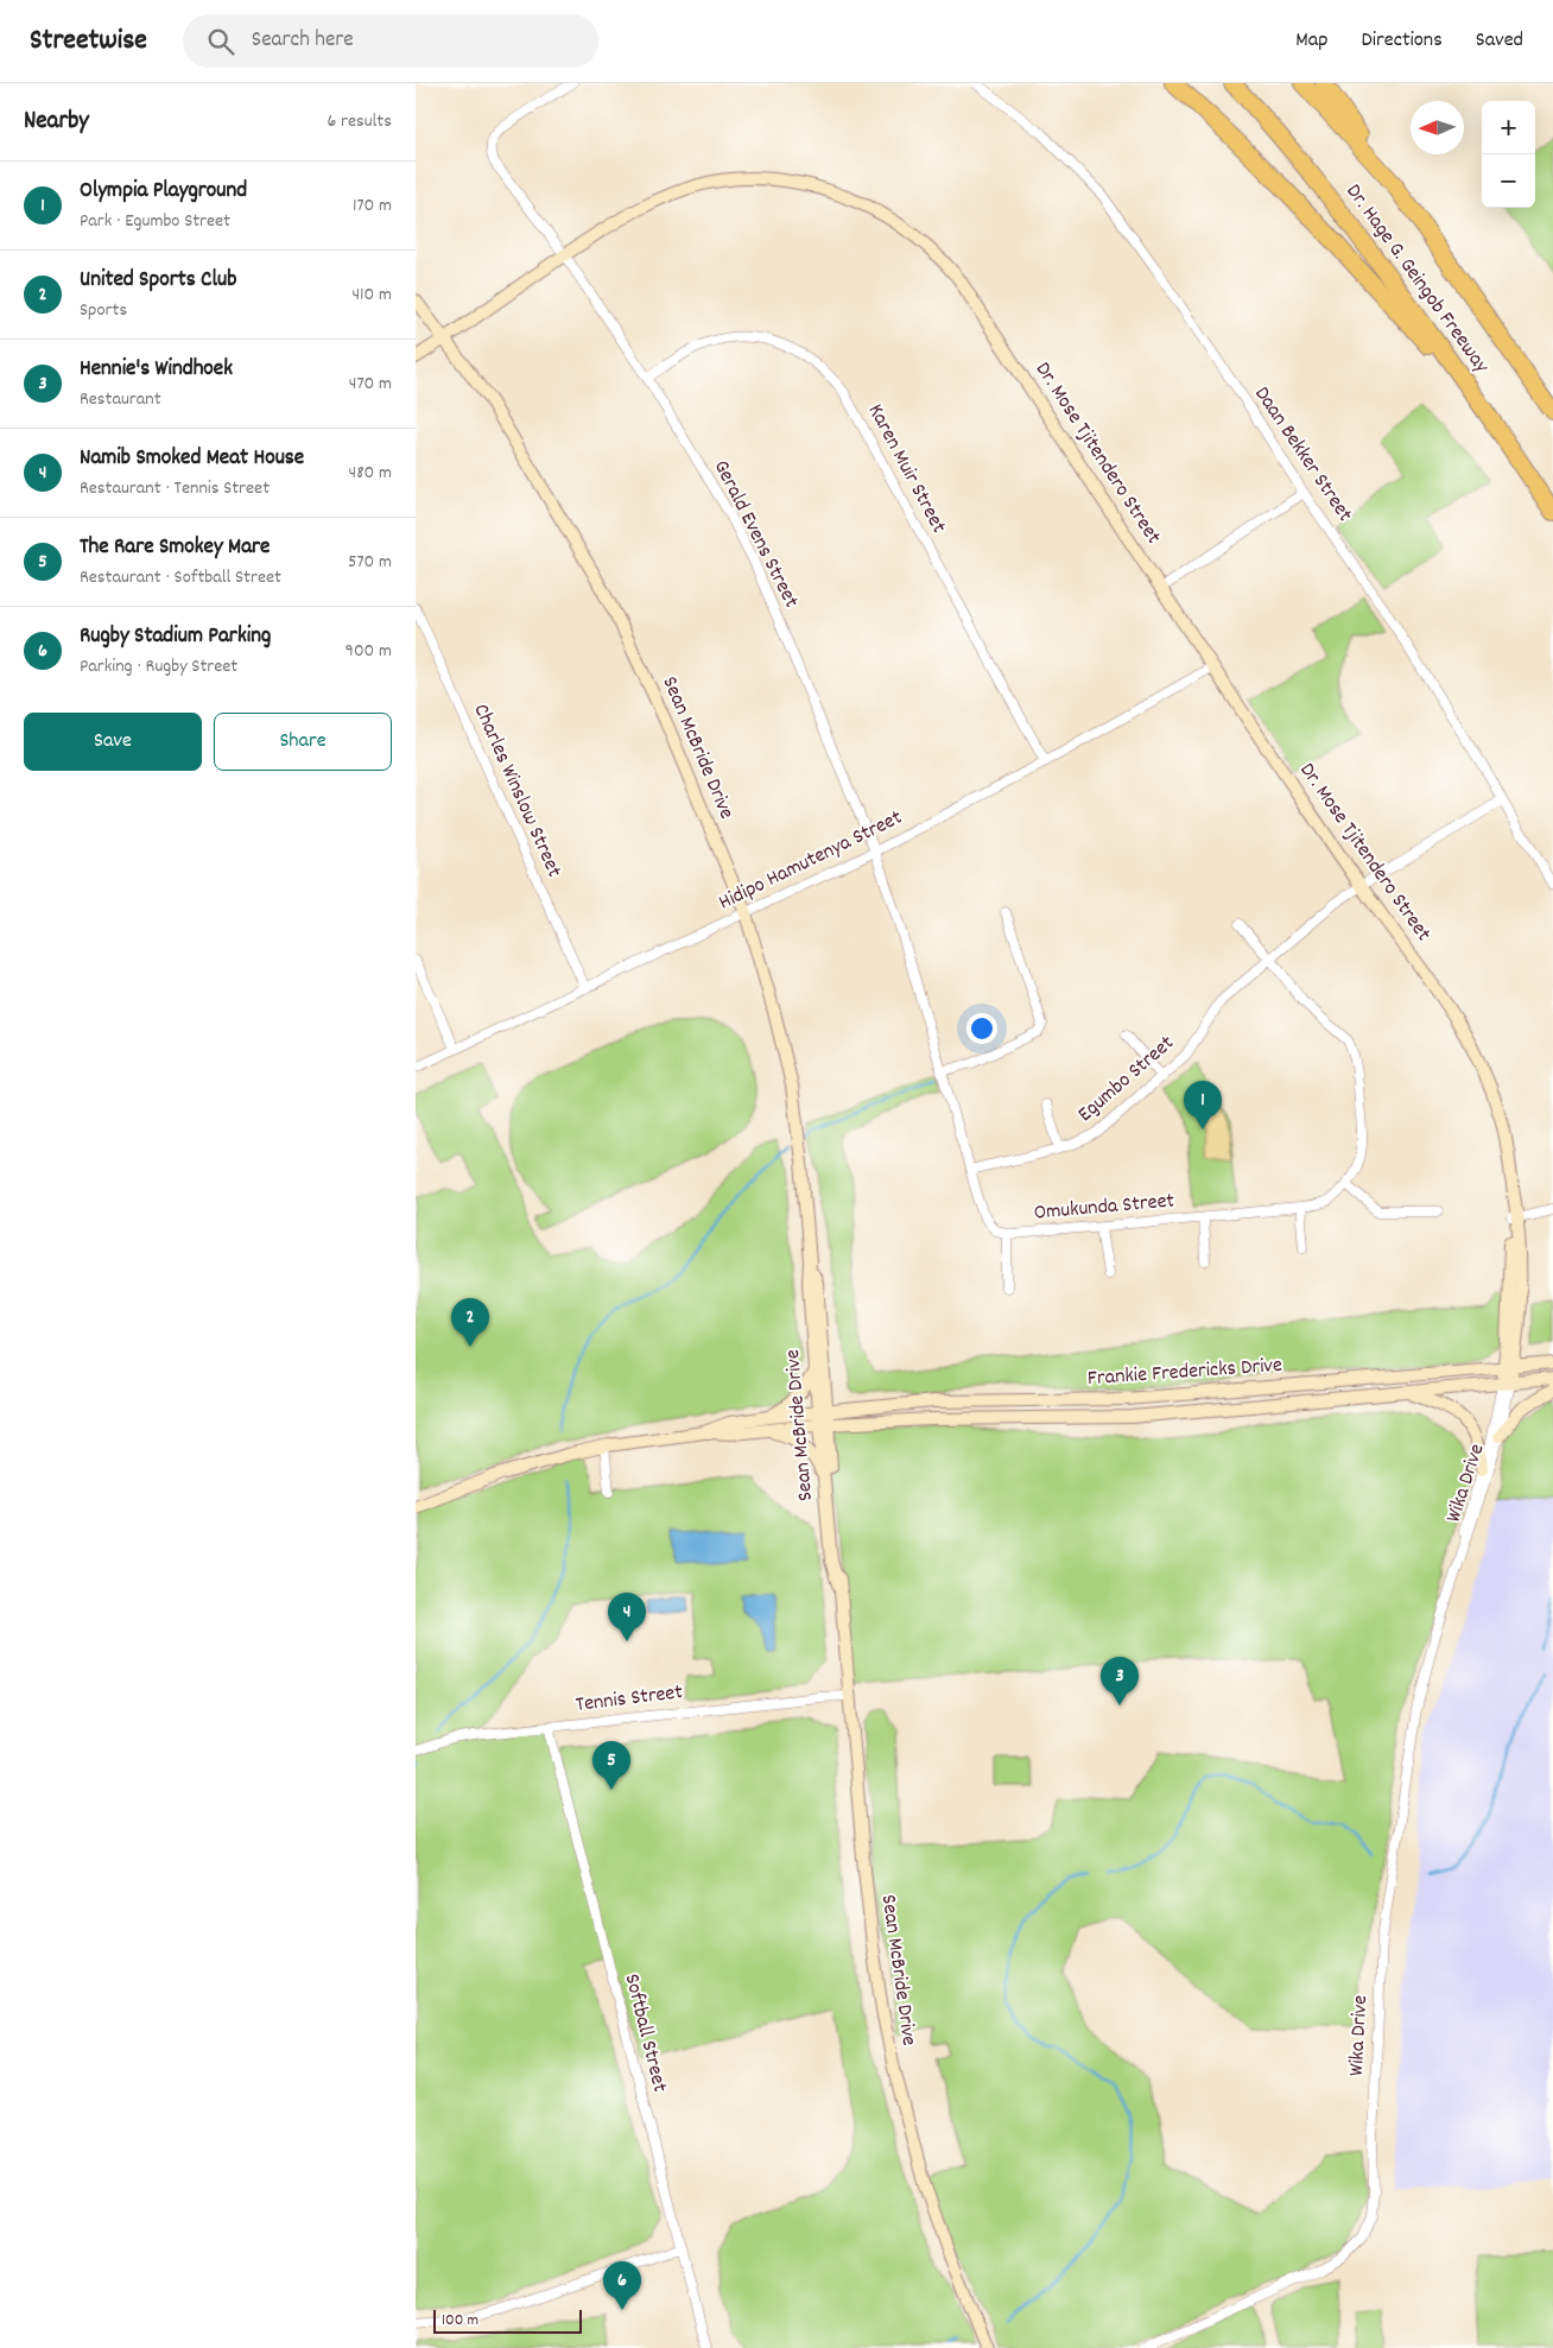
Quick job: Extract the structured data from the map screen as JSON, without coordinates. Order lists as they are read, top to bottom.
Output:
{
  "streets": {
    "highway": ["Dr. Hage G. Geingob Freeway"],
    "main road": ["Dr. Mose Tjitendero Street", "Sean McBride Drive", "Frankie Fredericks Drive"],
    "street": [
      "Daan Bekker Street",
      "Karen Muir Street",
      "Gerald Evens Street",
      "Charles Winslow Street",
      "Hidipo Hamutenya Street",
      "Egumbo Street",
      "Omukunda Street",
      "Wika Drive",
      "Tennis Street",
      "Softball Street"
    ]
  },
  "crossings": [
    ["Dr. Mose Tjitendero Street", "Gerald Evens Street"],
    ["Dr. Mose Tjitendero Street", "Sean McBride Drive"],
    ["Dr. Mose Tjitendero Street", "Hidipo Hamutenya Street"],
    ["Dr. Mose Tjitendero Street", "Egumbo Street"],
    ["Dr. Mose Tjitendero Street", "Frankie Fredericks Drive"],
    ["Dr. Mose Tjitendero Street", "Wika Drive"],
    ["Daan Bekker Street", "Egumbo Street"],
    ["Karen Muir Street", "Gerald Evens Street"],
    ["Karen Muir Street", "Hidipo Hamutenya Street"],
    ["Gerald Evens Street", "Hidipo Hamutenya Street"],
    ["Gerald Evens Street", "Omukunda Street"],
    ["Sean McBride Drive", "Hidipo Hamutenya Street"],
    ["Sean McBride Drive", "Frankie Fredericks Drive"],
    ["Sean McBride Drive", "Tennis Street"],
    ["Charles Winslow Street", "Hidipo Hamutenya Street"],
    ["Hidipo Hamutenya Street", "Omukunda Street"],
    ["Egumbo Street", "Omukunda Street"],
    ["Frankie Fredericks Drive", "Wika Drive"],
    ["Tennis Street", "Softball Street"]
  ],
  "scale_bar": "100 m",
  "north": "left",
  "page": {
    "header": "Streetwise",
    "search": "Search here",
    "nav": ["Map", "Directions", "Saved"],
    "heading": ["Nearby", "6 results"],
    "map_buttons": ["+", "−"],
    "list": [
      {
        "mark": "1",
        "name": "Olympia Playground",
        "note": "Park · Egumbo Street",
        "value": "170 m"
      },
      {
        "mark": "2",
        "name": "United Sports Club",
        "note": "Sports",
        "value": "410 m"
      },
      {
        "mark": "3",
        "name": "Hennie's Windhoek",
        "note": "Restaurant",
        "value": "470 m"
      },
      {
        "mark": "4",
        "name": "Namib Smoked Meat House",
        "note": "Restaurant · Tennis Street",
        "value": "480 m"
      },
      {
        "mark": "5",
        "name": "The Rare Smokey Mare",
        "note": "Restaurant · Softball Street",
        "value": "570 m"
      },
      {
        "mark": "6",
        "name": "Rugby Stadium Parking",
        "note": "Parking · Rugby Street",
        "value": "900 m"
      }
    ],
    "buttons": ["Save", "Share"],
    "pins": [
      "1",
      "2",
      "4",
      "3",
      "5",
      "6"
    ],
    "scale": "100 m"
  }
}
